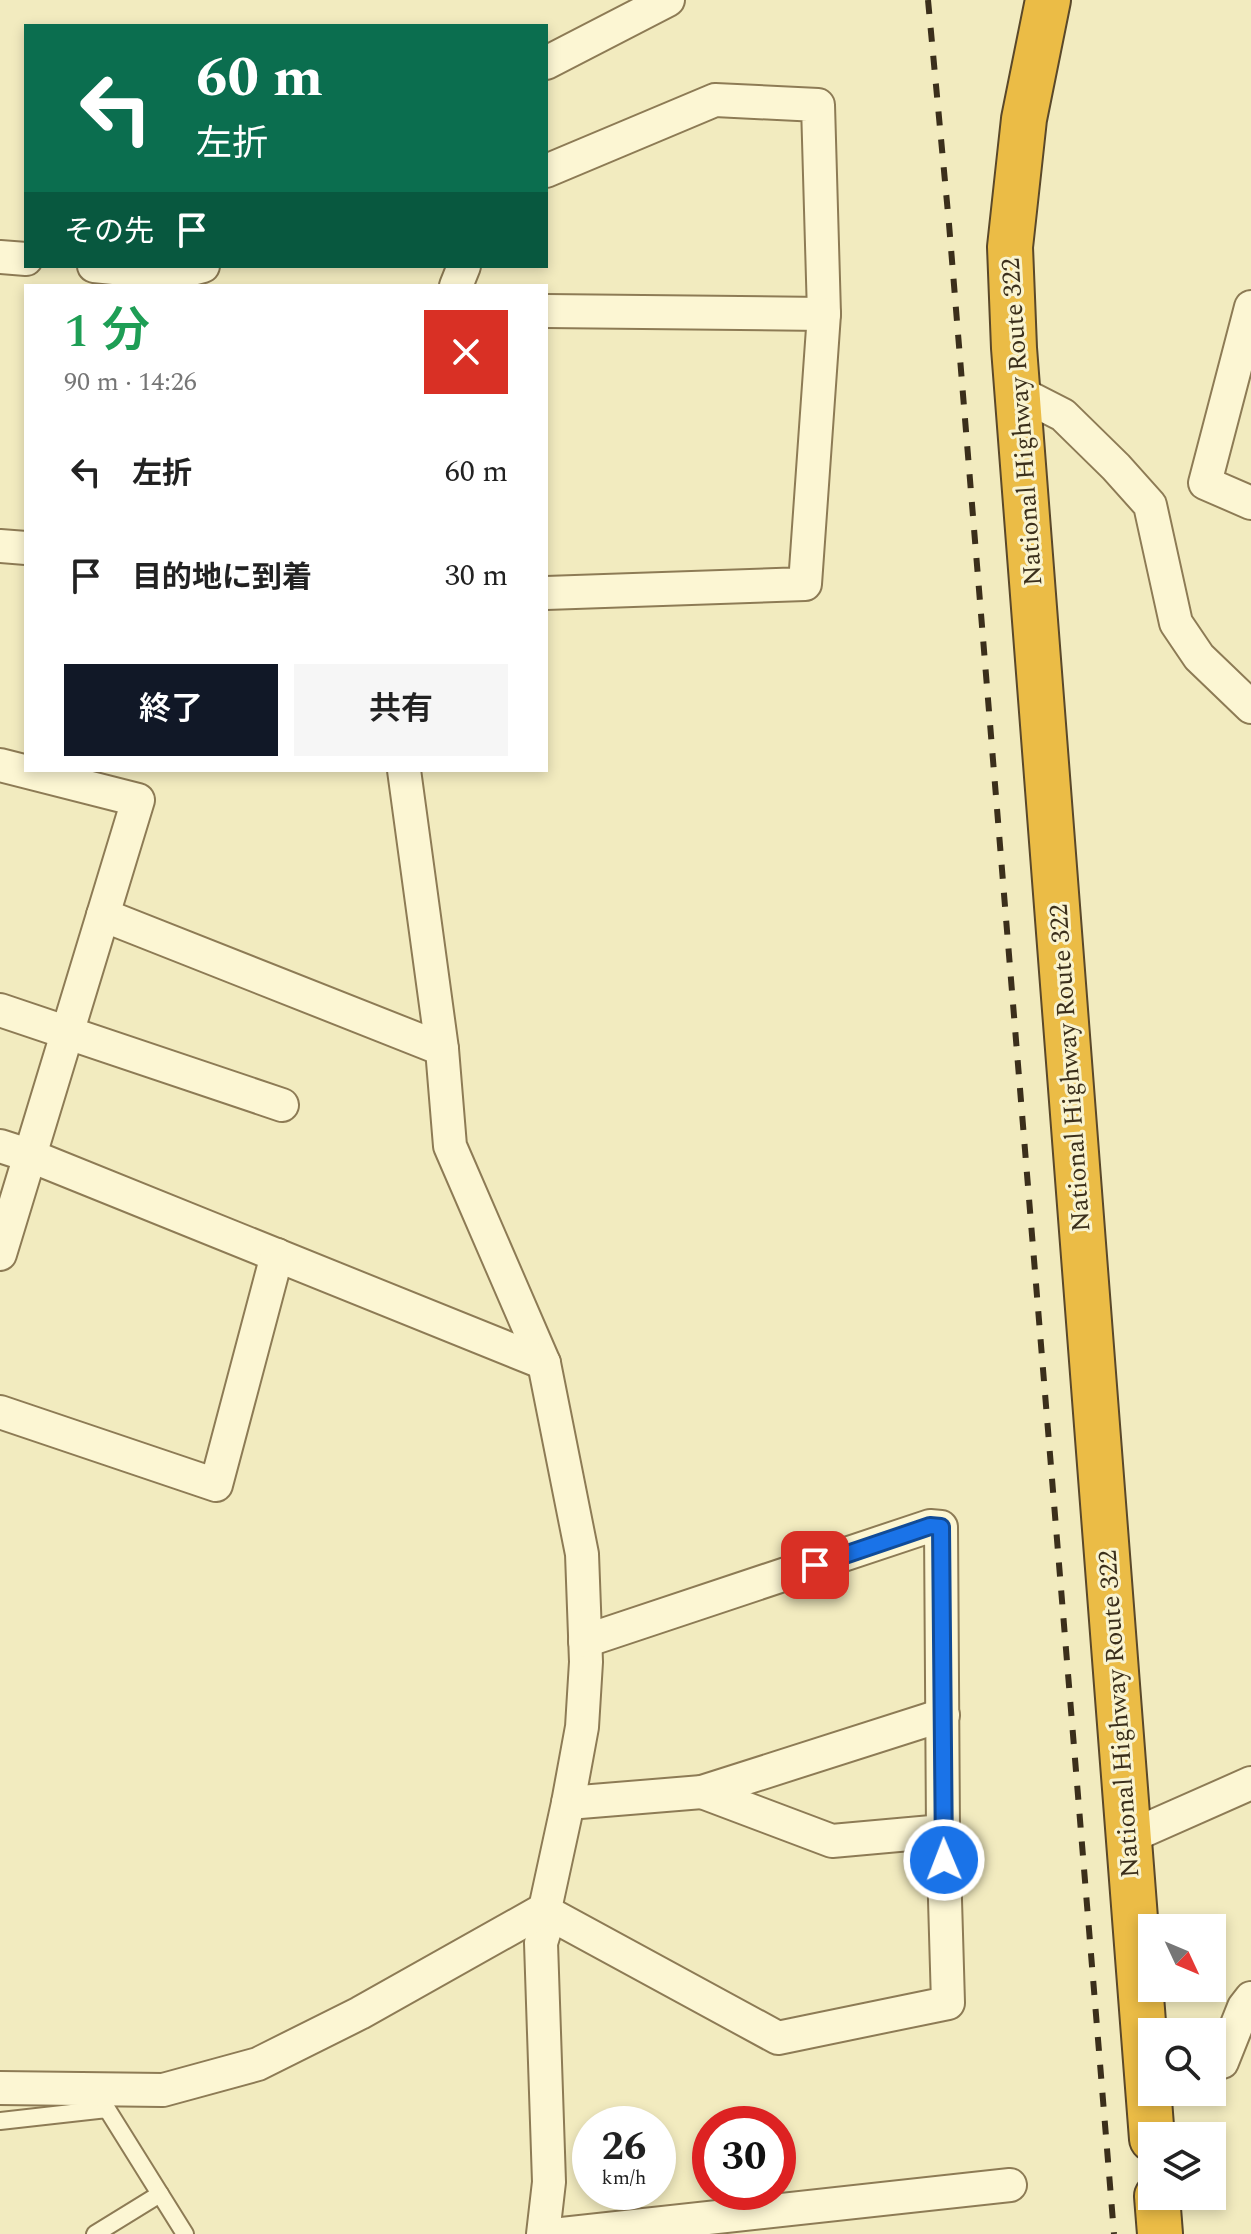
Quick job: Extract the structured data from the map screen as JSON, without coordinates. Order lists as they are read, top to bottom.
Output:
{
  "streets": {
    "highway": ["National Highway Route 322"]
  },
  "north": "bottom right",
  "page": {
    "turn": ["60 m", "左折"],
    "then": "その先",
    "heading": ["1 分", "90 m · 14:26"],
    "list": [
      {
        "name": "左折",
        "value": "60 m"
      },
      {
        "name": "目的地に到着",
        "value": "30 m"
      }
    ],
    "buttons": ["終了", "共有"],
    "speed": "26 km/h",
    "limit": "30"
  }
}
